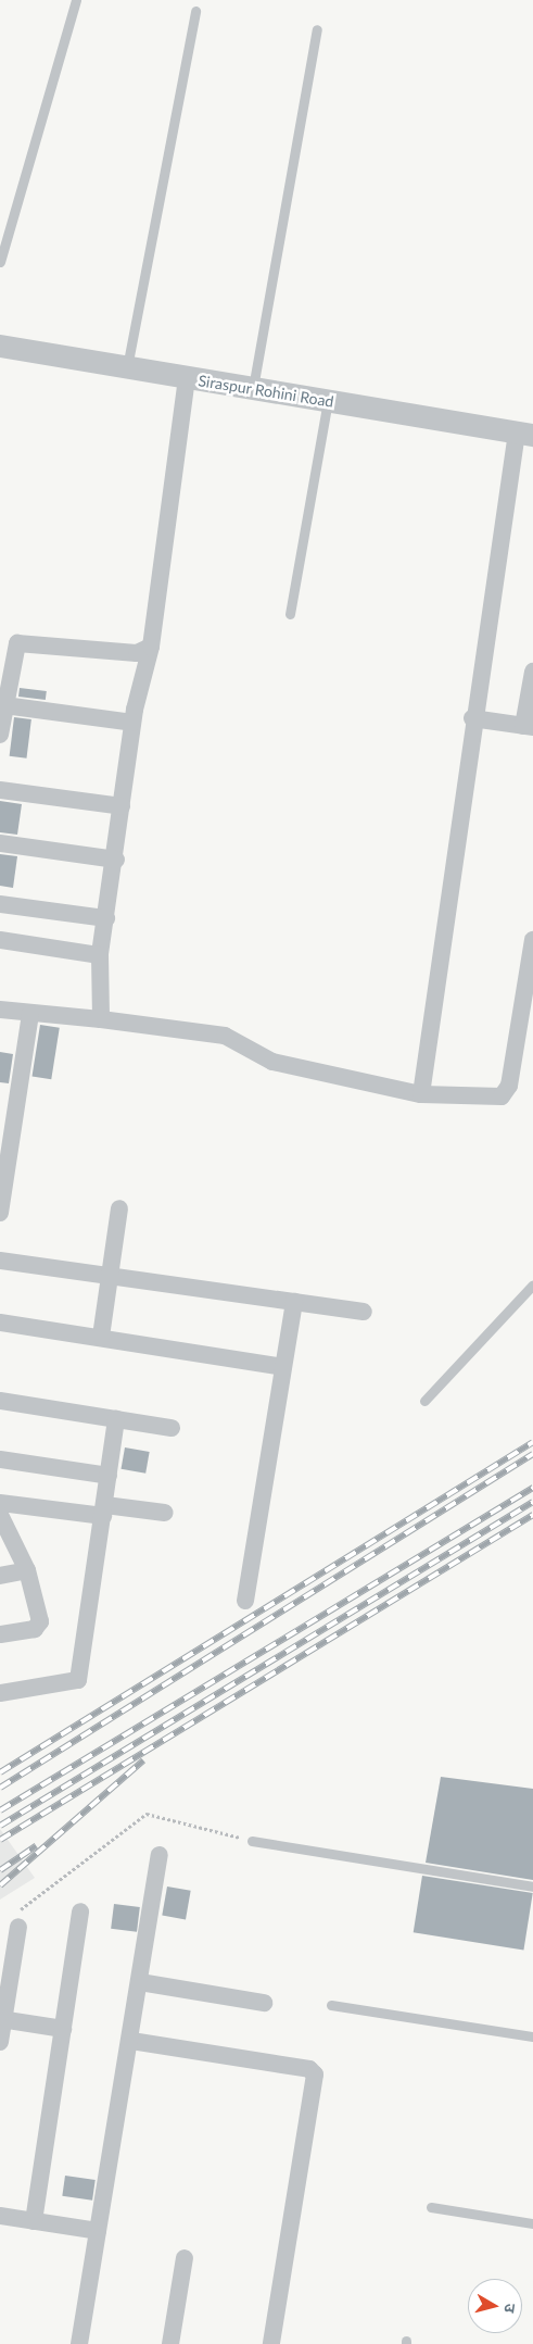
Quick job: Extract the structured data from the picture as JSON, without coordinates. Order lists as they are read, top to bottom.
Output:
{
  "streets": {
    "street": ["Siraspur Rohini Road"]
  },
  "north": "right"
}
